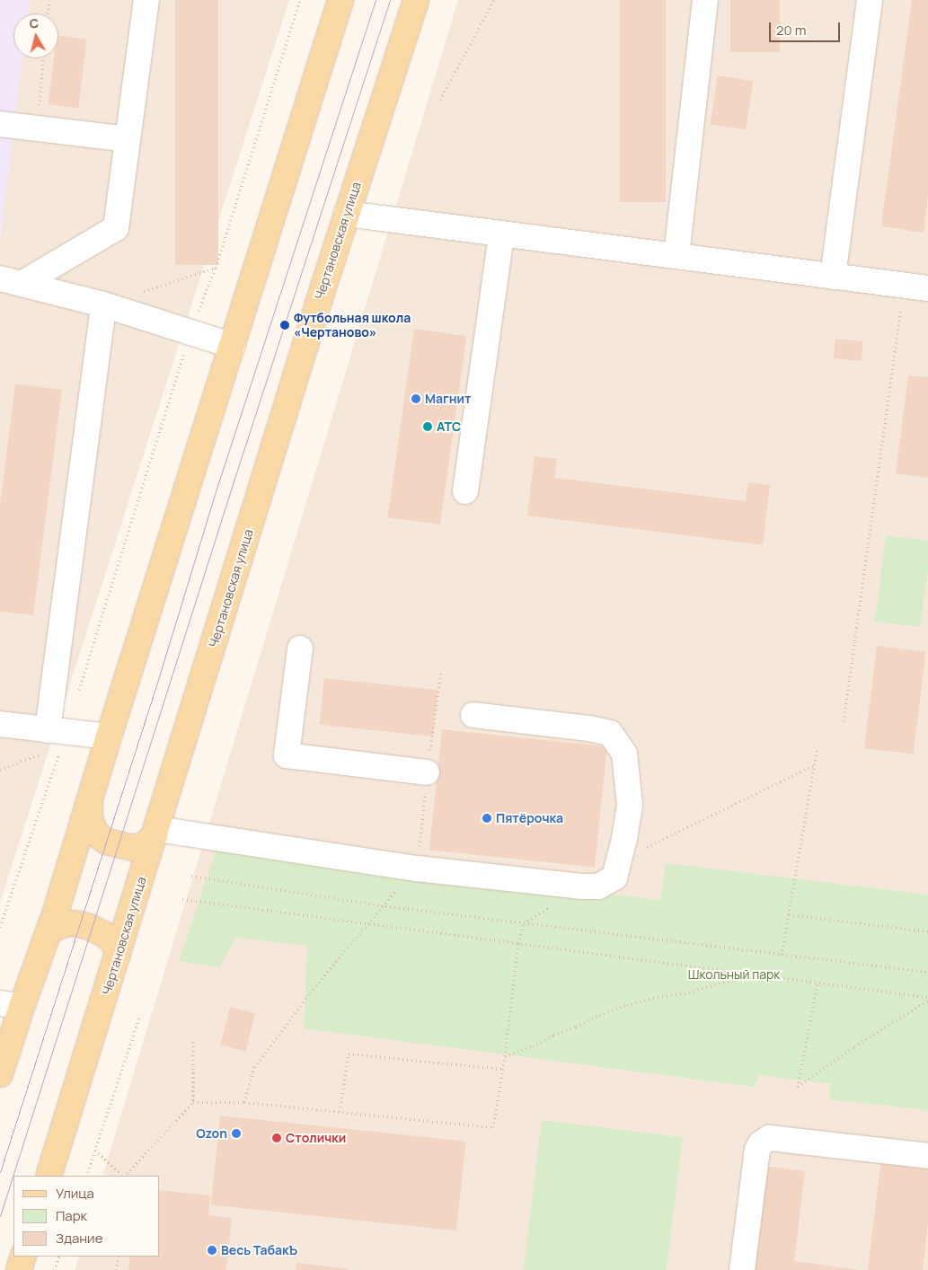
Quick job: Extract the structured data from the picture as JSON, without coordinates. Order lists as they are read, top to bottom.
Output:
{
  "streets": {
    "main road": ["Чертановская улица"]
  },
  "parks": ["Школьный парк"],
  "places": [
    "Футбольная школа «Чертаново»",
    "Магнит",
    "АТС",
    "Пятёрочка",
    "Ozon",
    "Столички",
    "Весь ТабакЪ"
  ],
  "legend": ["Улица", "Парк", "Здание"],
  "scale_bar": "20 m",
  "north": "top"
}
